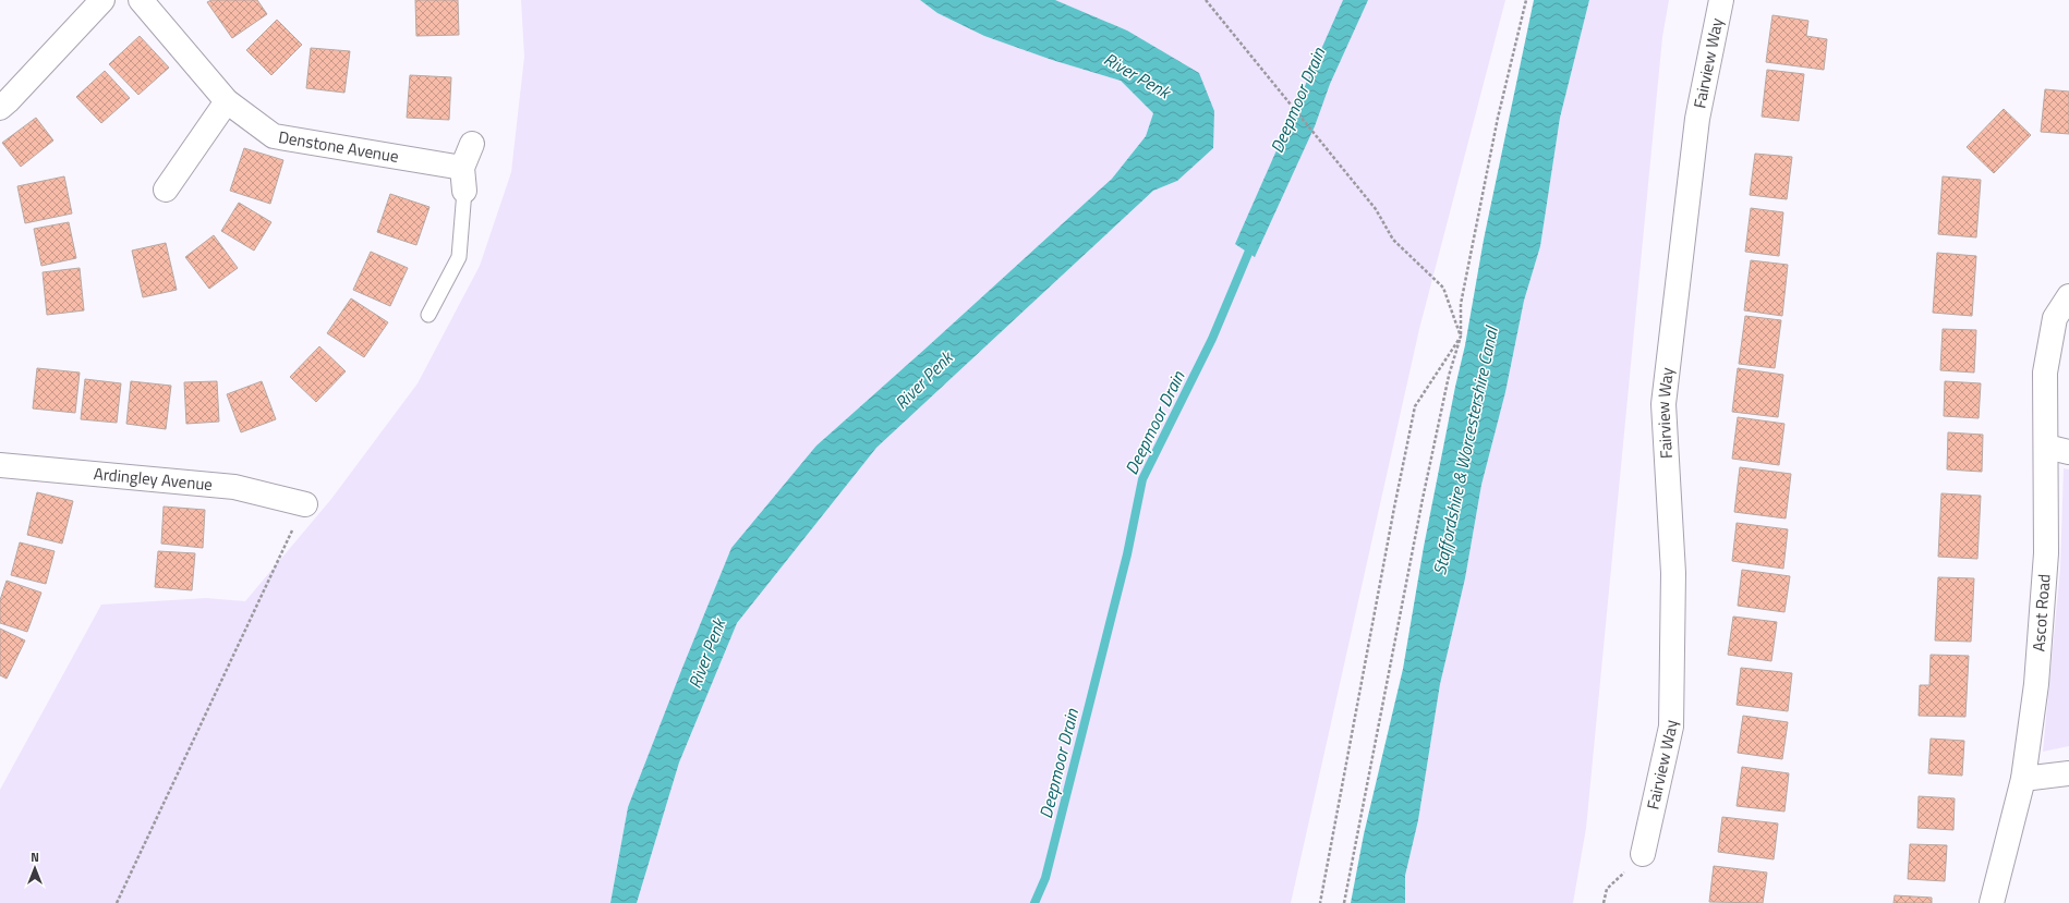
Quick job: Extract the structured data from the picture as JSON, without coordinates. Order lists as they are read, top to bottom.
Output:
{
  "streets": {
    "street": [
      "Fairview Way",
      "Denstone Avenue",
      "Ardingley Avenue",
      "Ascot Road"
    ]
  },
  "water": ["River Penk", "Deepmoor Drain", "Staffordshire & Worcestershire Canal"],
  "north": "top"
}
